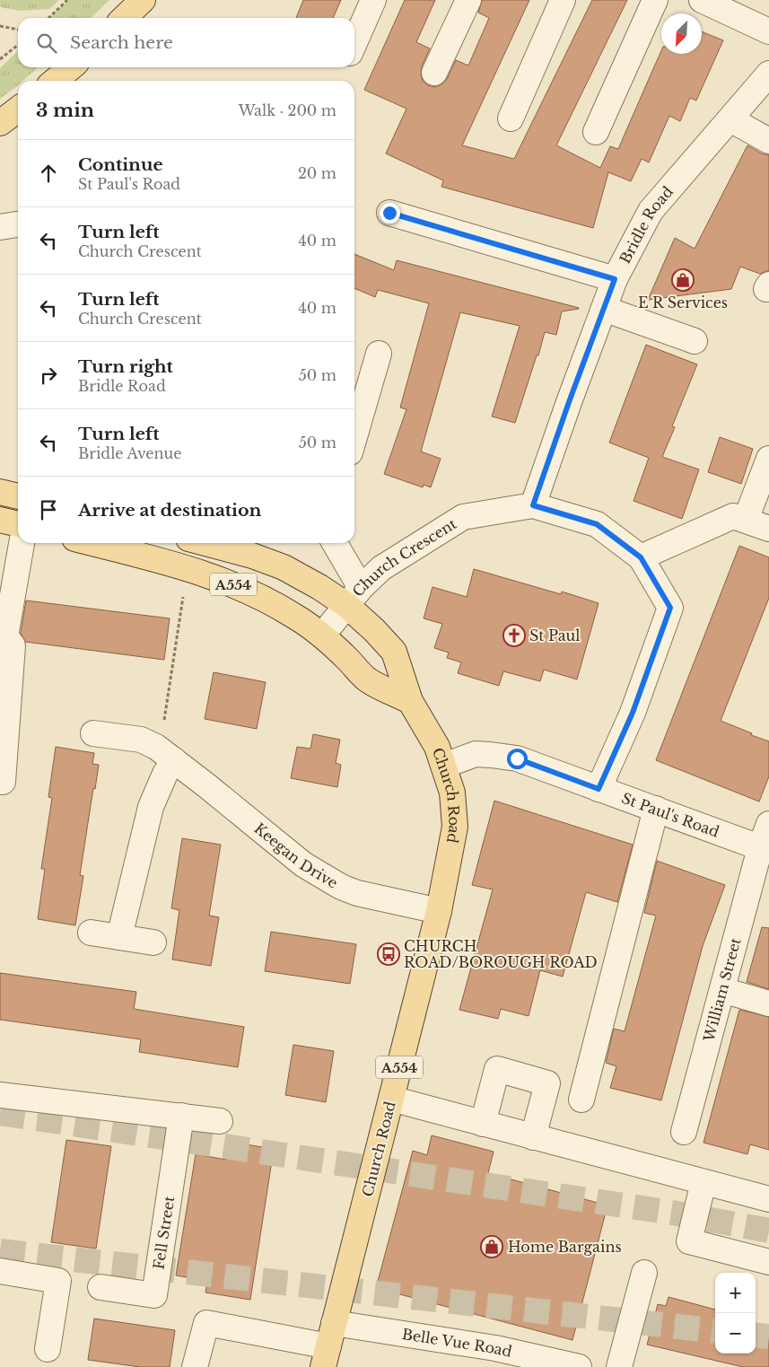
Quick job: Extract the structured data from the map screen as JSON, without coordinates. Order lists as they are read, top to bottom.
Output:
{
  "streets": {
    "main road": ["A554", "Church Road"],
    "street": [
      "Bridle Road",
      "Church Crescent",
      "St Paul's Road",
      "Keegan Drive",
      "William Street",
      "Fell Street",
      "Belle Vue Road"
    ]
  },
  "crossings": [
    ["Bridle Road", "Church Crescent"],
    ["Church Crescent", "A554"],
    ["Church Crescent", "Church Road"],
    ["Church Crescent", "St Paul's Road"],
    ["A554", "Church Road"],
    ["Church Road", "St Paul's Road"],
    ["Church Road", "Keegan Drive"],
    ["Church Road", "Belle Vue Road"],
    ["St Paul's Road", "William Street"]
  ],
  "places": {
    "shop": ["E R Services", "Home Bargains"],
    "church": ["St Paul"],
    "bus stop": ["CHURCH ROAD/BOROUGH ROAD"]
  },
  "north": "bottom left",
  "page": {
    "search": "Search here",
    "heading": ["3 min", "Walk · 200 m"],
    "list": [
      ["Continue", "St Paul's Road", "20 m"],
      ["Turn left", "Church Crescent", "40 m"],
      ["Turn left", "Church Crescent", "40 m"],
      ["Turn right", "Bridle Road", "50 m"],
      ["Turn left", "Bridle Avenue", "50 m"],
      "Arrive at destination"
    ],
    "map_buttons": ["+", "−"]
  }
}
